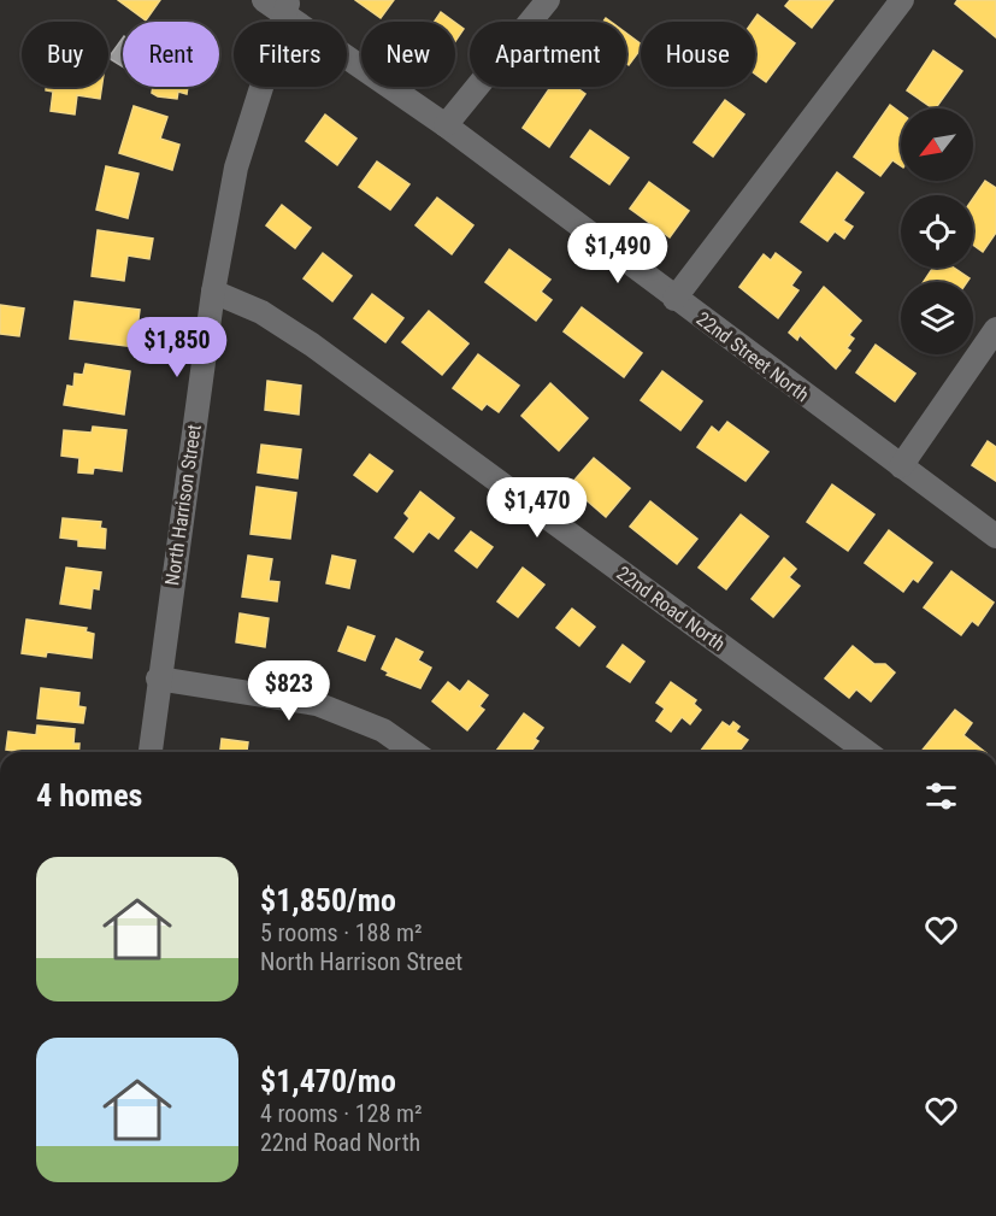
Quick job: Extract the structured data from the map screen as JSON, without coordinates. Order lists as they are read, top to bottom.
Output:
{
  "streets": {
    "street": ["22nd Street North", "North Harrison Street", "22nd Road North"]
  },
  "crossings": [
    ["22nd Street North", "North Harrison Street"],
    ["North Harrison Street", "22nd Road North"]
  ],
  "north": "bottom left",
  "page": {
    "chip": [
      "Buy",
      "Rent",
      "Filters",
      "New",
      "Apartment",
      "House"
    ],
    "price": [
      "$1,490",
      "$1,850",
      "$1,470",
      "$823"
    ],
    "heading": "4 homes",
    "list": [
      {
        "name": "$1,850/mo",
        "note": "5 rooms · 188 m² · North Harrison Street"
      },
      {
        "name": "$1,470/mo",
        "note": "4 rooms · 128 m² · 22nd Road North"
      }
    ]
  }
}
